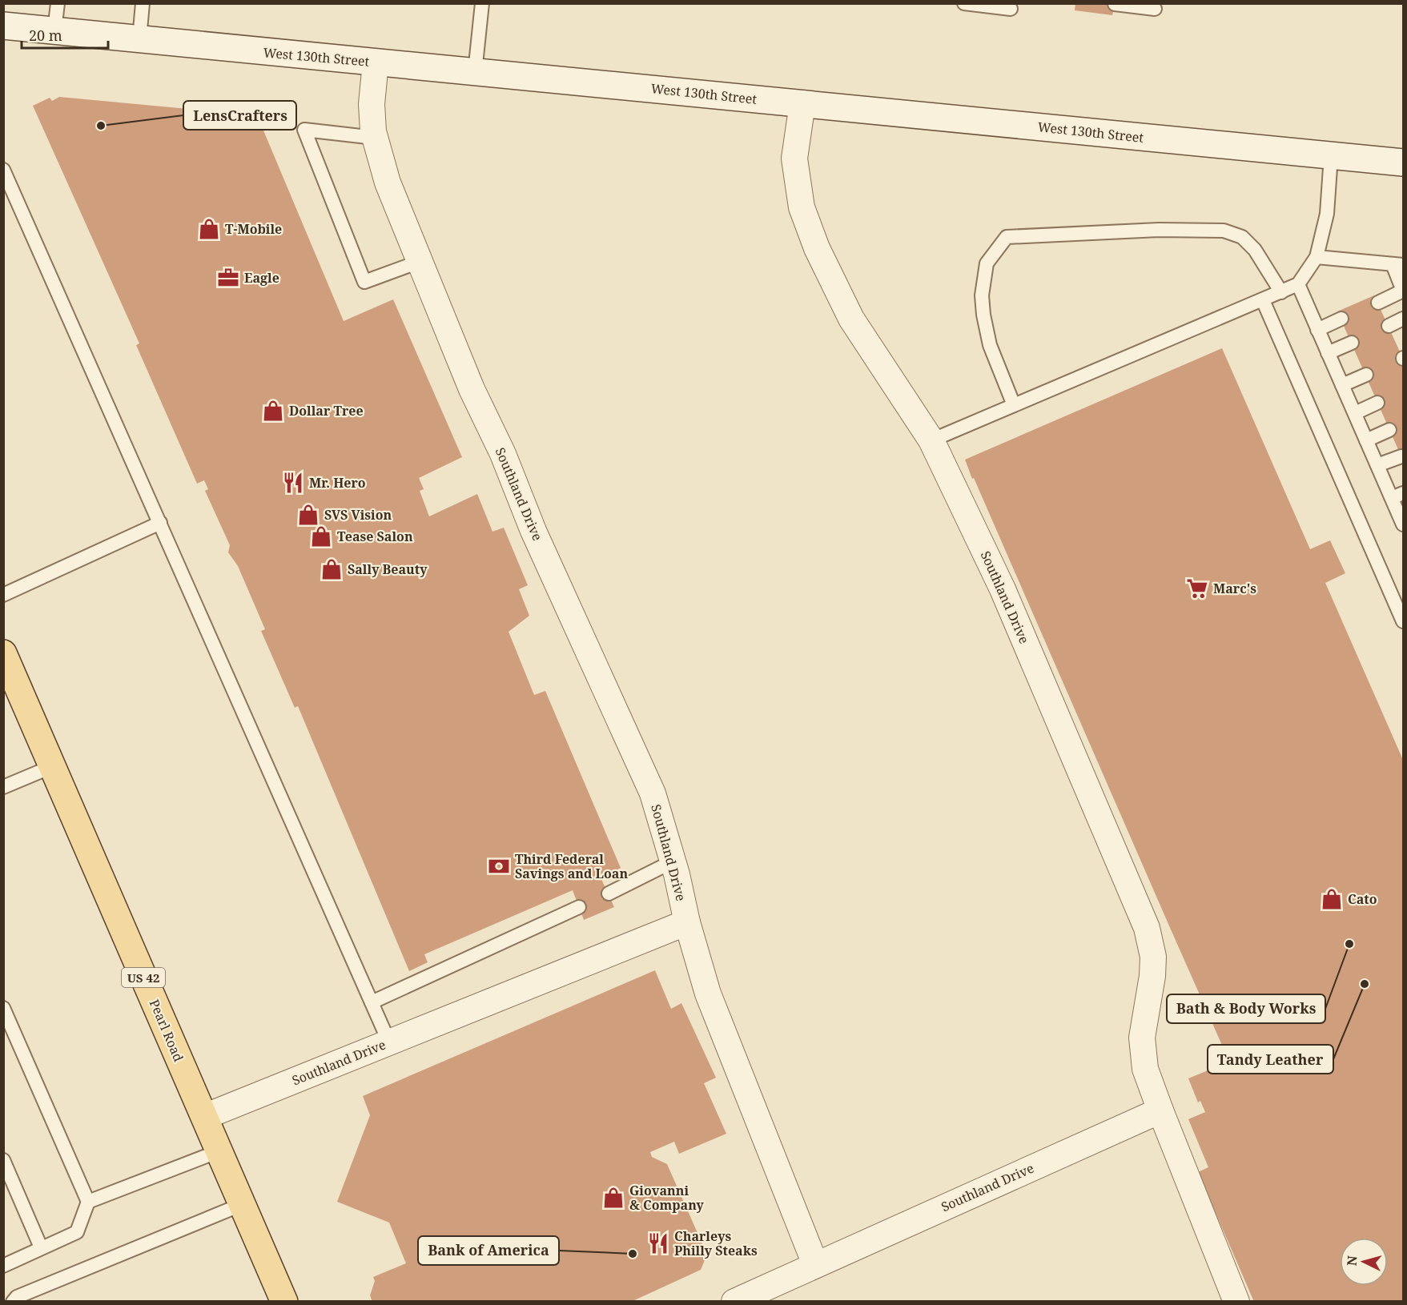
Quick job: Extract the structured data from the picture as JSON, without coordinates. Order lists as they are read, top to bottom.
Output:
{
  "streets": {
    "main road": ["West 130th Street", "US 42", "Pearl Road"],
    "street": ["Southland Drive"]
  },
  "crossings": [
    ["West 130th Street", "Southland Drive"],
    ["Southland Drive", "Pearl Road"]
  ],
  "places": {
    "other": [
      "LensCrafters",
      "Bath & Body Works",
      "Tandy Leather",
      "Bank of America"
    ],
    "shop": [
      "T-Mobile",
      "Dollar Tree",
      "SVS Vision",
      "Tease Salon",
      "Sally Beauty",
      "Cato",
      "Giovanni & Company"
    ],
    "office": ["Eagle"],
    "restaurant": ["Mr. Hero", "Charleys Philly Steaks"],
    "supermarket": ["Marc's"],
    "bank": ["Third Federal Savings and Loan"]
  },
  "scale_bar": "20 m",
  "north": "left"
}
